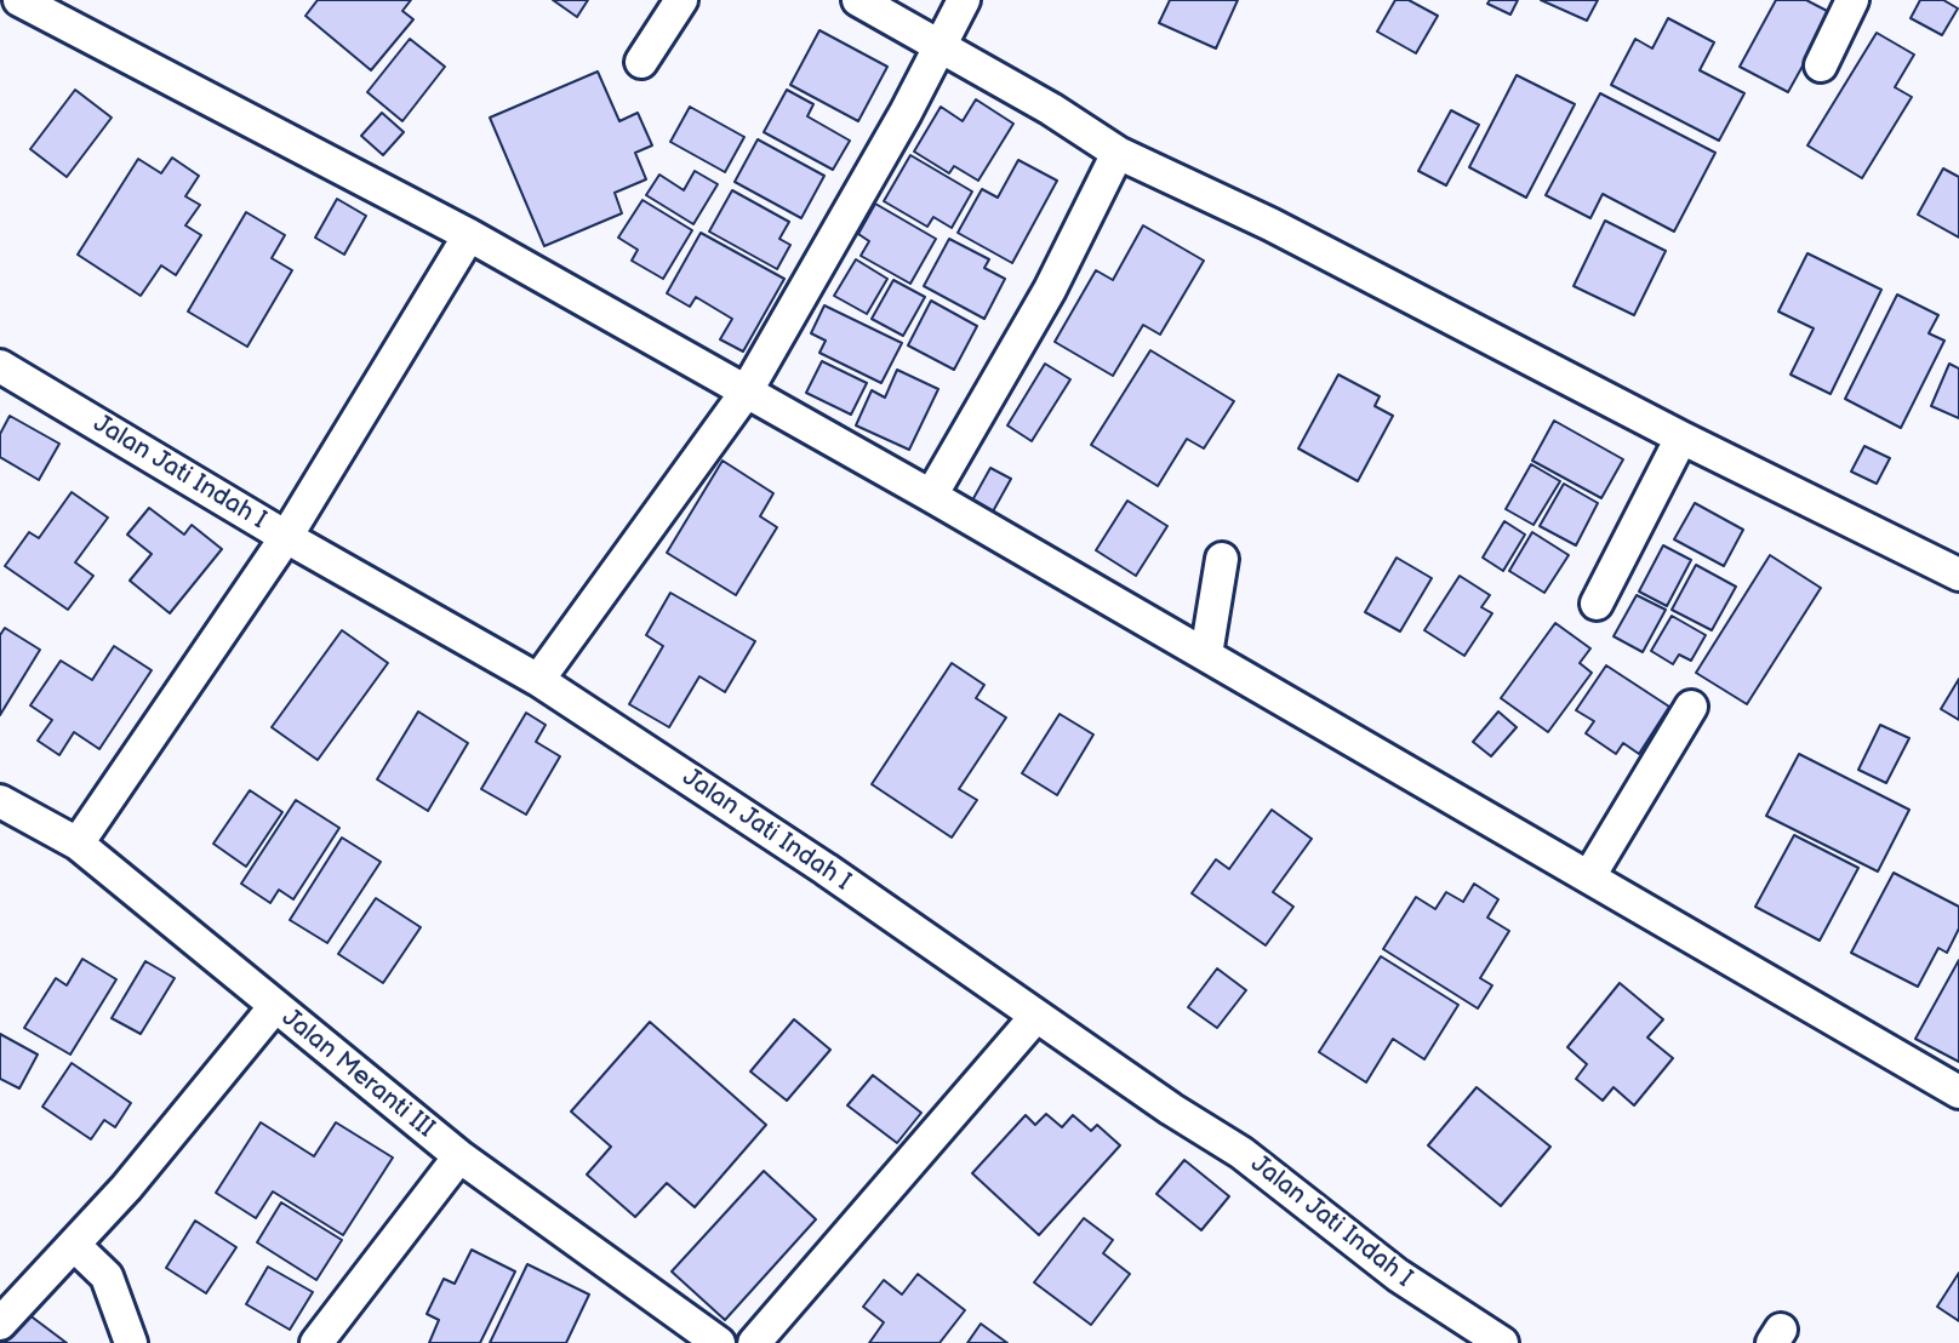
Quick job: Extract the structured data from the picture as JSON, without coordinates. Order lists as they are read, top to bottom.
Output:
{
  "streets": {
    "street": ["Jalan Jati Indah I", "Jalan Meranti III"]
  }
}
